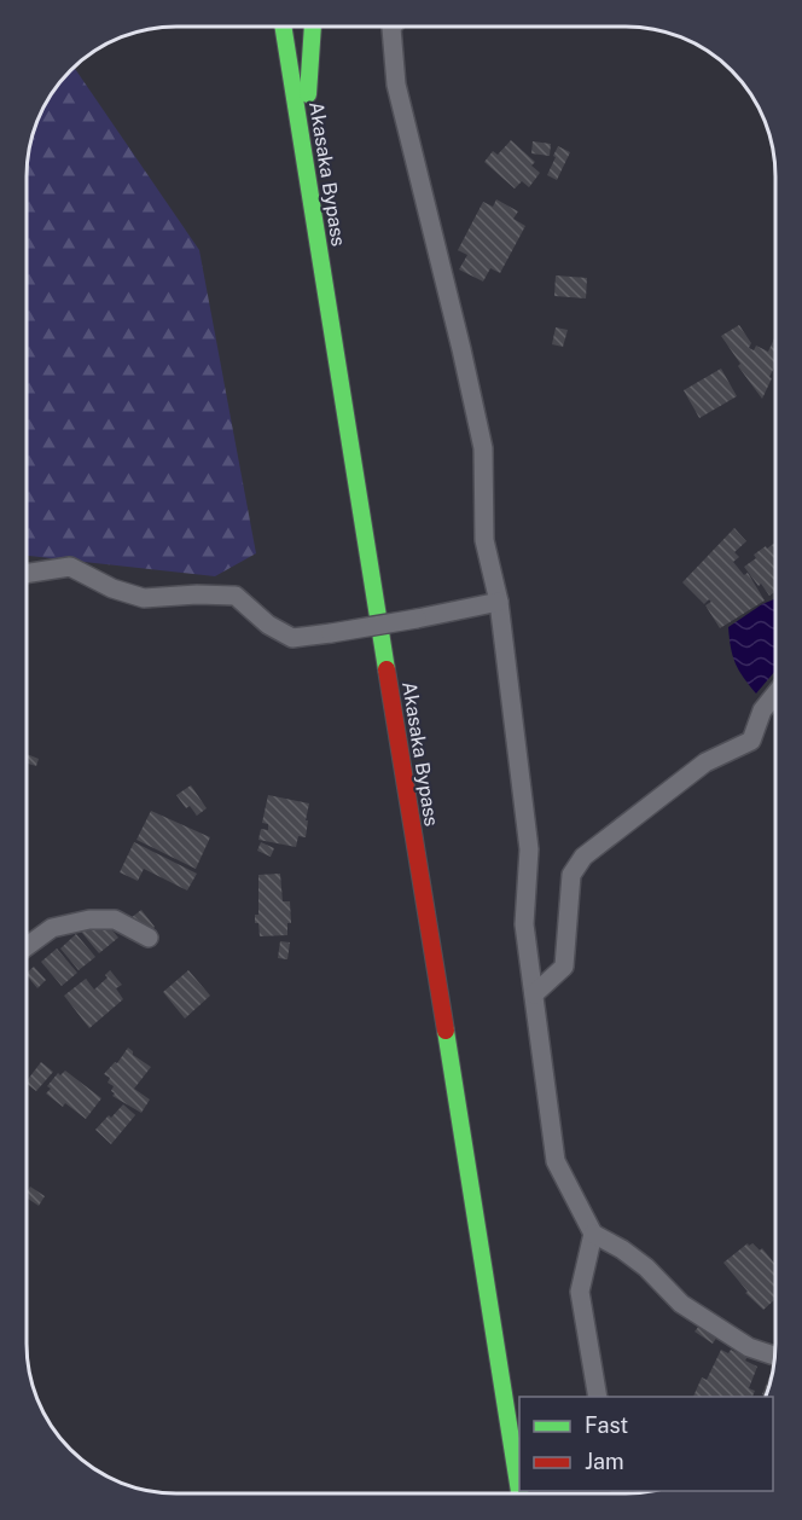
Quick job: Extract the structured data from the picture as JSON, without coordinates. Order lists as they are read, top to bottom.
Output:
{
  "streets": {
    "highway": ["Akasaka Bypass"]
  },
  "legend": ["Fast", "Jam"]
}
